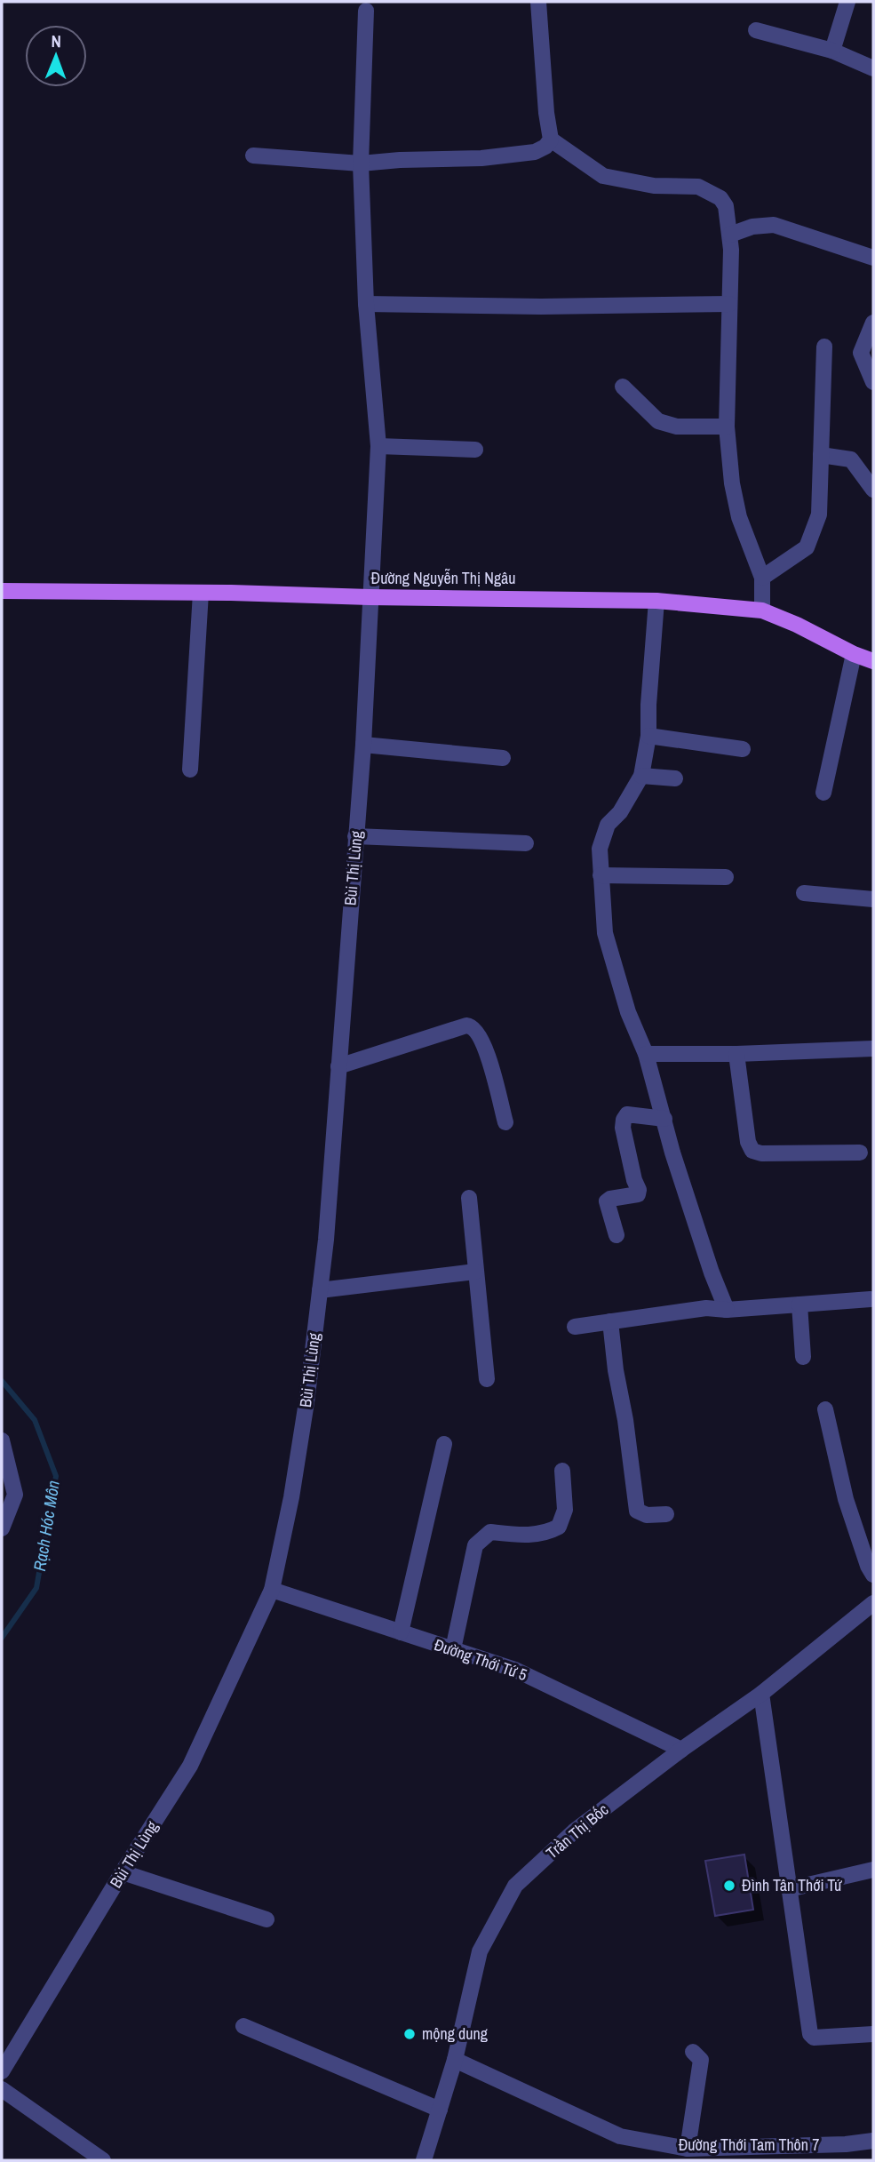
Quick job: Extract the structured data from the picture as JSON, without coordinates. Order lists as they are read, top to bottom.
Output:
{
  "streets": {
    "main road": ["Đường Nguyễn Thị Ngâu"],
    "street": [
      "Bùi Thị Lùng",
      "Đường Thới Tứ 5",
      "Trần Thị Bốc",
      "Đường Thới Tam Thôn 7"
    ]
  },
  "crossings": [
    ["Đường Nguyễn Thị Ngâu", "Bùi Thị Lùng"],
    ["Bùi Thị Lùng", "Đường Thới Tứ 5"],
    ["Đường Thới Tứ 5", "Trần Thị Bốc"],
    ["Trần Thị Bốc", "Đường Thới Tam Thôn 7"]
  ],
  "water": ["Rạch Hóc Môn"],
  "places": ["Đình Tân Thới Tứ", "mộng dung"],
  "north": "top"
}
